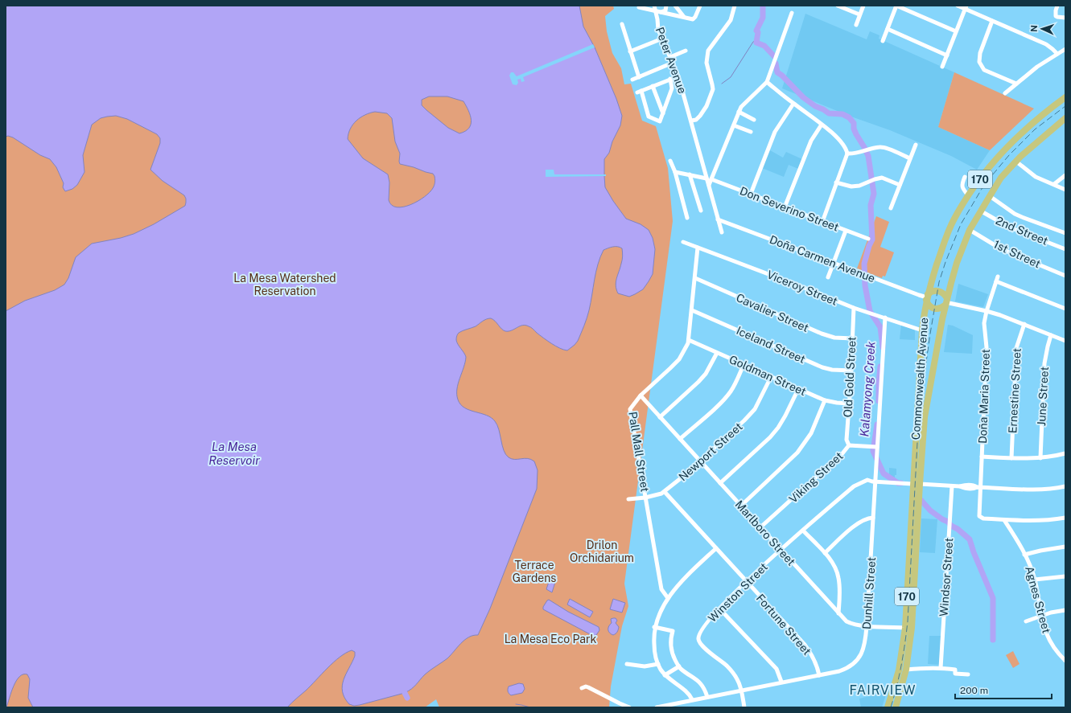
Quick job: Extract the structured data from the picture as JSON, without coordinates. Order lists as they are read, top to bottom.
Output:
{
  "streets": {
    "main road": ["170", "Commonwealth Avenue"],
    "street": [
      "Peter Avenue",
      "Don Severino Street",
      "2nd Street",
      "1st Street",
      "Doña Carmen Avenue",
      "Viceroy Street",
      "Cavalier Street",
      "Iceland Street",
      "Goldman Street",
      "Old Gold Street",
      "Ernestine Street",
      "Doña Maria Street",
      "June Street",
      "Pall Mall Street",
      "Newport Street",
      "Viking Street",
      "Marlboro Street",
      "Windsor Street",
      "Winston Street",
      "Dunhill Street",
      "Agnes Street",
      "Fortune Street"
    ]
  },
  "crossings": [
    ["Peter Avenue", "Don Severino Street"],
    ["2nd Street", "Commonwealth Avenue"],
    ["1st Street", "Commonwealth Avenue"],
    ["Doña Carmen Avenue", "Commonwealth Avenue"],
    ["Viceroy Street", "Old Gold Street"],
    ["Viceroy Street", "Commonwealth Avenue"],
    ["Viceroy Street", "Pall Mall Street"],
    ["Viceroy Street", "Dunhill Street"],
    ["Cavalier Street", "Old Gold Street"],
    ["Cavalier Street", "Pall Mall Street"],
    ["Iceland Street", "Old Gold Street"],
    ["Iceland Street", "Pall Mall Street"],
    ["Goldman Street", "Old Gold Street"],
    ["Goldman Street", "Pall Mall Street"],
    ["Goldman Street", "Newport Street"],
    ["Old Gold Street", "Viking Street"],
    ["Commonwealth Avenue", "Marlboro Street"],
    ["Commonwealth Avenue", "Winston Street"],
    ["Doña Maria Street", "Agnes Street"],
    ["Pall Mall Street", "Newport Street"],
    ["Pall Mall Street", "Marlboro Street"],
    ["Newport Street", "Marlboro Street"],
    ["Newport Street", "Fortune Street"],
    ["Viking Street", "Marlboro Street"],
    ["Viking Street", "Dunhill Street"],
    ["Marlboro Street", "Winston Street"],
    ["Marlboro Street", "Dunhill Street"],
    ["Winston Street", "Dunhill Street"],
    ["Winston Street", "Fortune Street"],
    ["Dunhill Street", "Fortune Street"]
  ],
  "districts": ["FAIRVIEW"],
  "water": ["Kalamyong Creek", "La Mesa Reservoir"],
  "parks": [
    "La Mesa Watershed Reservation",
    "Drilon Orchidarium",
    "Terrace Gardens",
    "La Mesa Eco Park"
  ],
  "scale_bar": "200 m",
  "north": "left"
}
